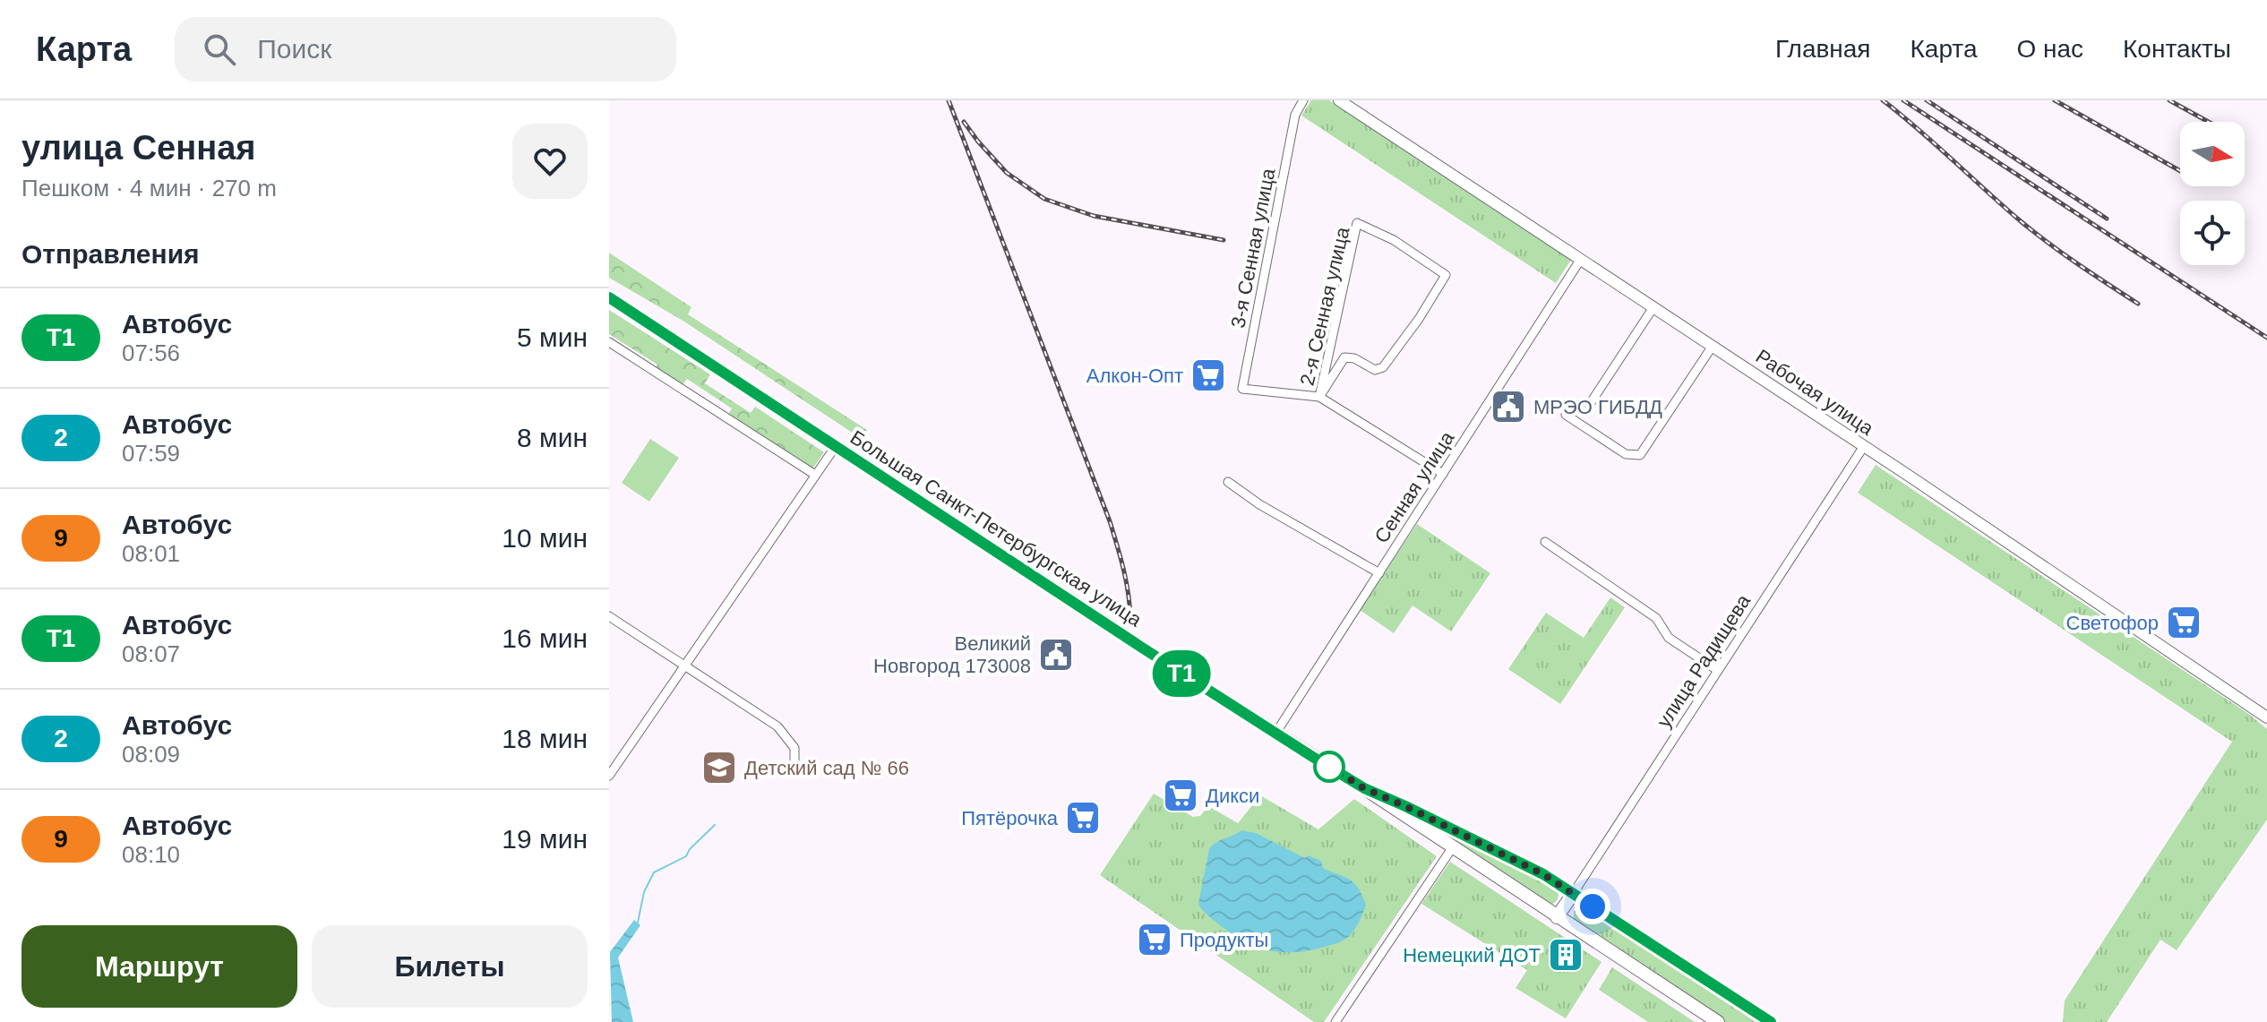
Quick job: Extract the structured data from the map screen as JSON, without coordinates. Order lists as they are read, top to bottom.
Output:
{
  "streets": {
    "main road": ["Рабочая улица", "Большая Санкт-Петербургская улица"],
    "street": [
      "3-я Сенная улица",
      "2-я Сенная улица",
      "Сенная улица",
      "улица Радищева"
    ]
  },
  "crossings": [
    ["3-я Сенная улица", "2-я Сенная улица"],
    ["Рабочая улица", "Сенная улица"],
    ["Рабочая улица", "улица Радищева"],
    ["Сенная улица", "Большая Санкт-Петербургская улица"],
    ["Большая Санкт-Петербургская улица", "улица Радищева"]
  ],
  "places": {
    "supermarket": [
      "Алкон-Опт",
      "Светофор",
      "Дикси",
      "Пятёрочка",
      "Продукты"
    ],
    "public building": ["МРЭО ГИБДД", "Великий Новгород 173008"],
    "school or university": ["Детский сад № 66"],
    "building": ["Немецкий ДОТ"]
  },
  "lines": ["bus line Т1"],
  "north": "right",
  "page": {
    "header": "Карта",
    "search": "Поиск",
    "nav": [
      "Главная",
      "Карта",
      "О нас",
      "Контакты"
    ],
    "heading": [
      ["улица Сенная", "Пешком · 4 мин · 270 m"],
      "Отправления"
    ],
    "on_map": "Т1",
    "list": [
      {
        "mark": "Т1",
        "name": "Автобус",
        "note": "07:56",
        "value": "5 мин"
      },
      {
        "mark": "2",
        "name": "Автобус",
        "note": "07:59",
        "value": "8 мин"
      },
      {
        "mark": "9",
        "name": "Автобус",
        "note": "08:01",
        "value": "10 мин"
      },
      {
        "mark": "Т1",
        "name": "Автобус",
        "note": "08:07",
        "value": "16 мин"
      },
      {
        "mark": "2",
        "name": "Автобус",
        "note": "08:09",
        "value": "18 мин"
      },
      {
        "mark": "9",
        "name": "Автобус",
        "note": "08:10",
        "value": "19 мин"
      }
    ],
    "buttons": ["Маршрут", "Билеты"]
  }
}
